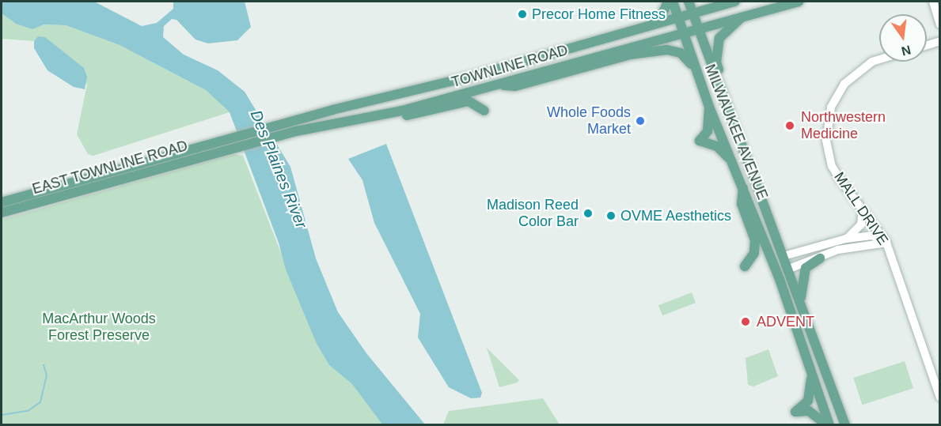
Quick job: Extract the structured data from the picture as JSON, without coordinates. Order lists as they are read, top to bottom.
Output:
{
  "streets": {
    "main road": ["TOWNLINE ROAD", "MILWAUKEE AVENUE", "EAST TOWNLINE ROAD"],
    "street": ["MALL DRIVE"]
  },
  "crossings": [
    ["TOWNLINE ROAD", "MILWAUKEE AVENUE"],
    ["TOWNLINE ROAD", "EAST TOWNLINE ROAD"]
  ],
  "water": ["Des Plaines River"],
  "parks": ["MacArthur Woods Forest Preserve"],
  "places": [
    "Precor Home Fitness",
    "Whole Foods Market",
    "Northwestern Medicine",
    "Madison Reed Color Bar",
    "OVME Aesthetics",
    "ADVENT"
  ],
  "north": "bottom"
}
